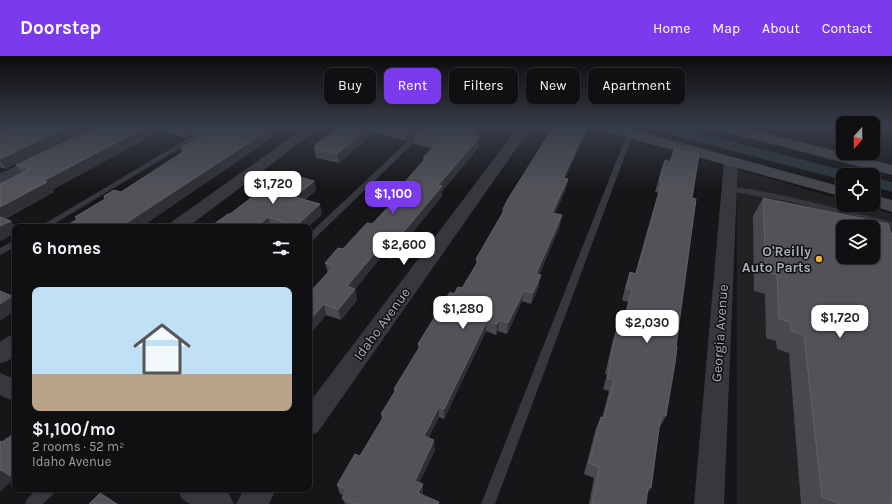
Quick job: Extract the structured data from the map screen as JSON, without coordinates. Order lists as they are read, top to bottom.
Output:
{
  "streets": {
    "street": ["Idaho Avenue", "Georgia Avenue"]
  },
  "places": ["O'Reilly Auto Parts"],
  "north": "bottom",
  "page": {
    "header": "Doorstep",
    "nav": [
      "Home",
      "Map",
      "About",
      "Contact"
    ],
    "chip": [
      "Buy",
      "Rent",
      "Filters",
      "New",
      "Apartment"
    ],
    "price": [
      "$1,720",
      "$1,100",
      "$2,600",
      "$1,280",
      "$1,720",
      "$2,030"
    ],
    "heading": "6 homes",
    "list": [
      {
        "name": "$1,100/mo",
        "note": "2 rooms · 52 m² · Idaho Avenue"
      }
    ]
  }
}
